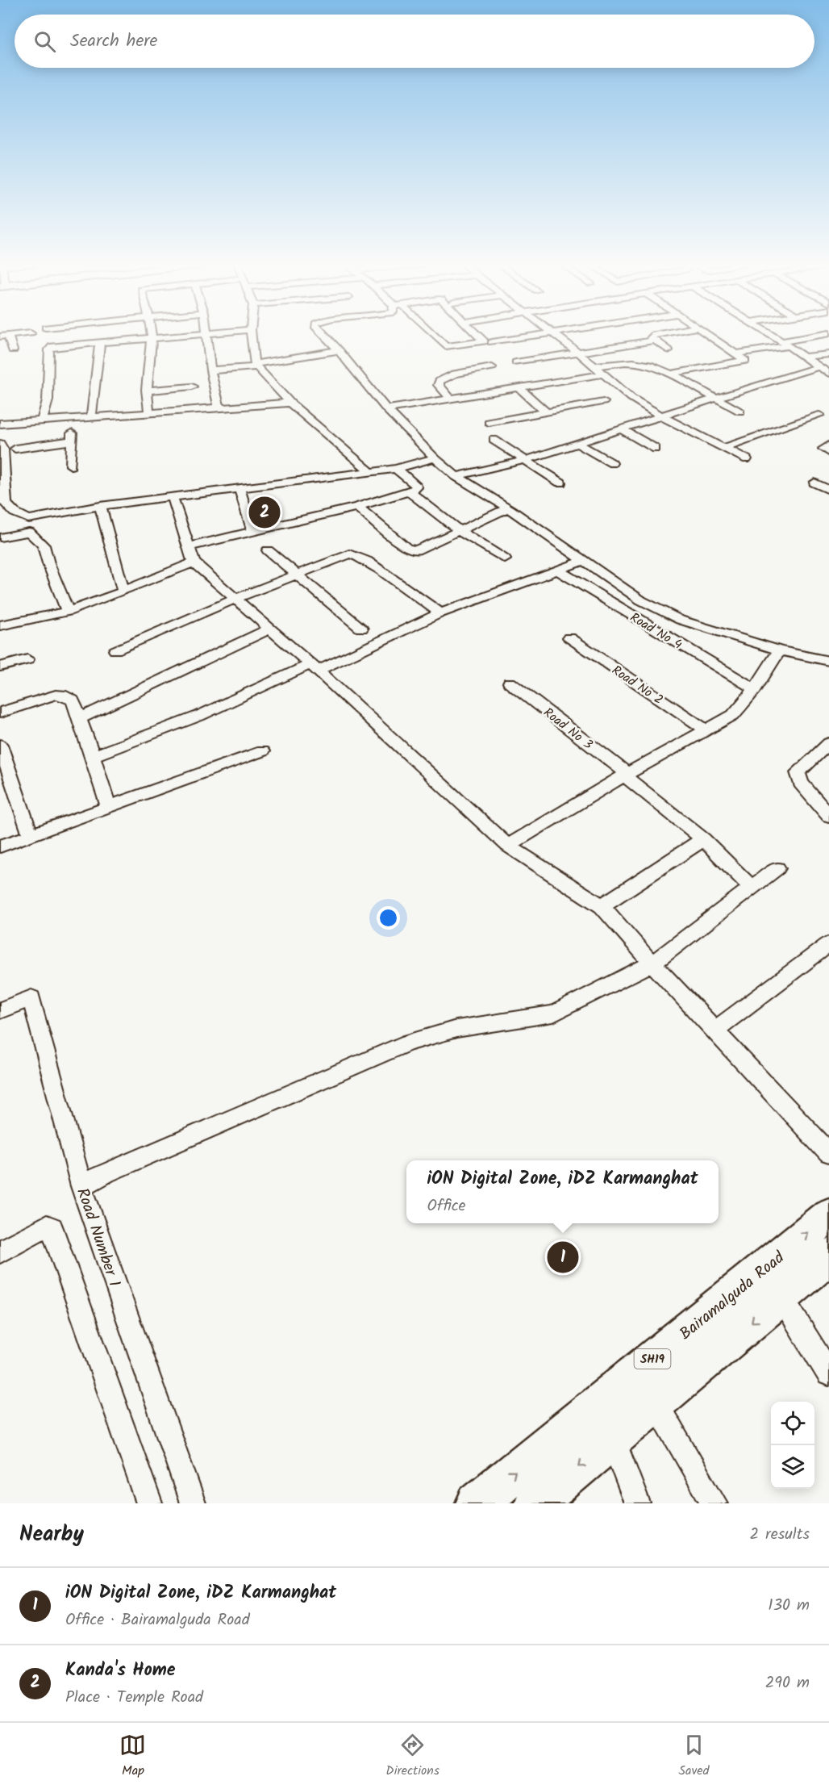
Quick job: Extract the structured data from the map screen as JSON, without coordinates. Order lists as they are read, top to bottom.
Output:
{
  "streets": {
    "main road": ["Bairamalguda Road", "SH19"],
    "street": [
      "Road No 4",
      "Road No 2",
      "Road No 3",
      "Road Number 1"
    ]
  },
  "page": {
    "search": "Search here",
    "pins": ["2", "1"],
    "popup": ["iON Digital Zone, iDZ Karmanghat", "Office"],
    "heading": ["Nearby", "2 results"],
    "list": [
      {
        "mark": "1",
        "name": "iON Digital Zone, iDZ Karmanghat",
        "note": "Office · Bairamalguda Road",
        "value": "130 m"
      },
      {
        "mark": "2",
        "name": "Kanda's Home",
        "note": "Place · Temple Road",
        "value": "290 m"
      }
    ],
    "nav": ["Map", "Directions", "Saved"]
  }
}
